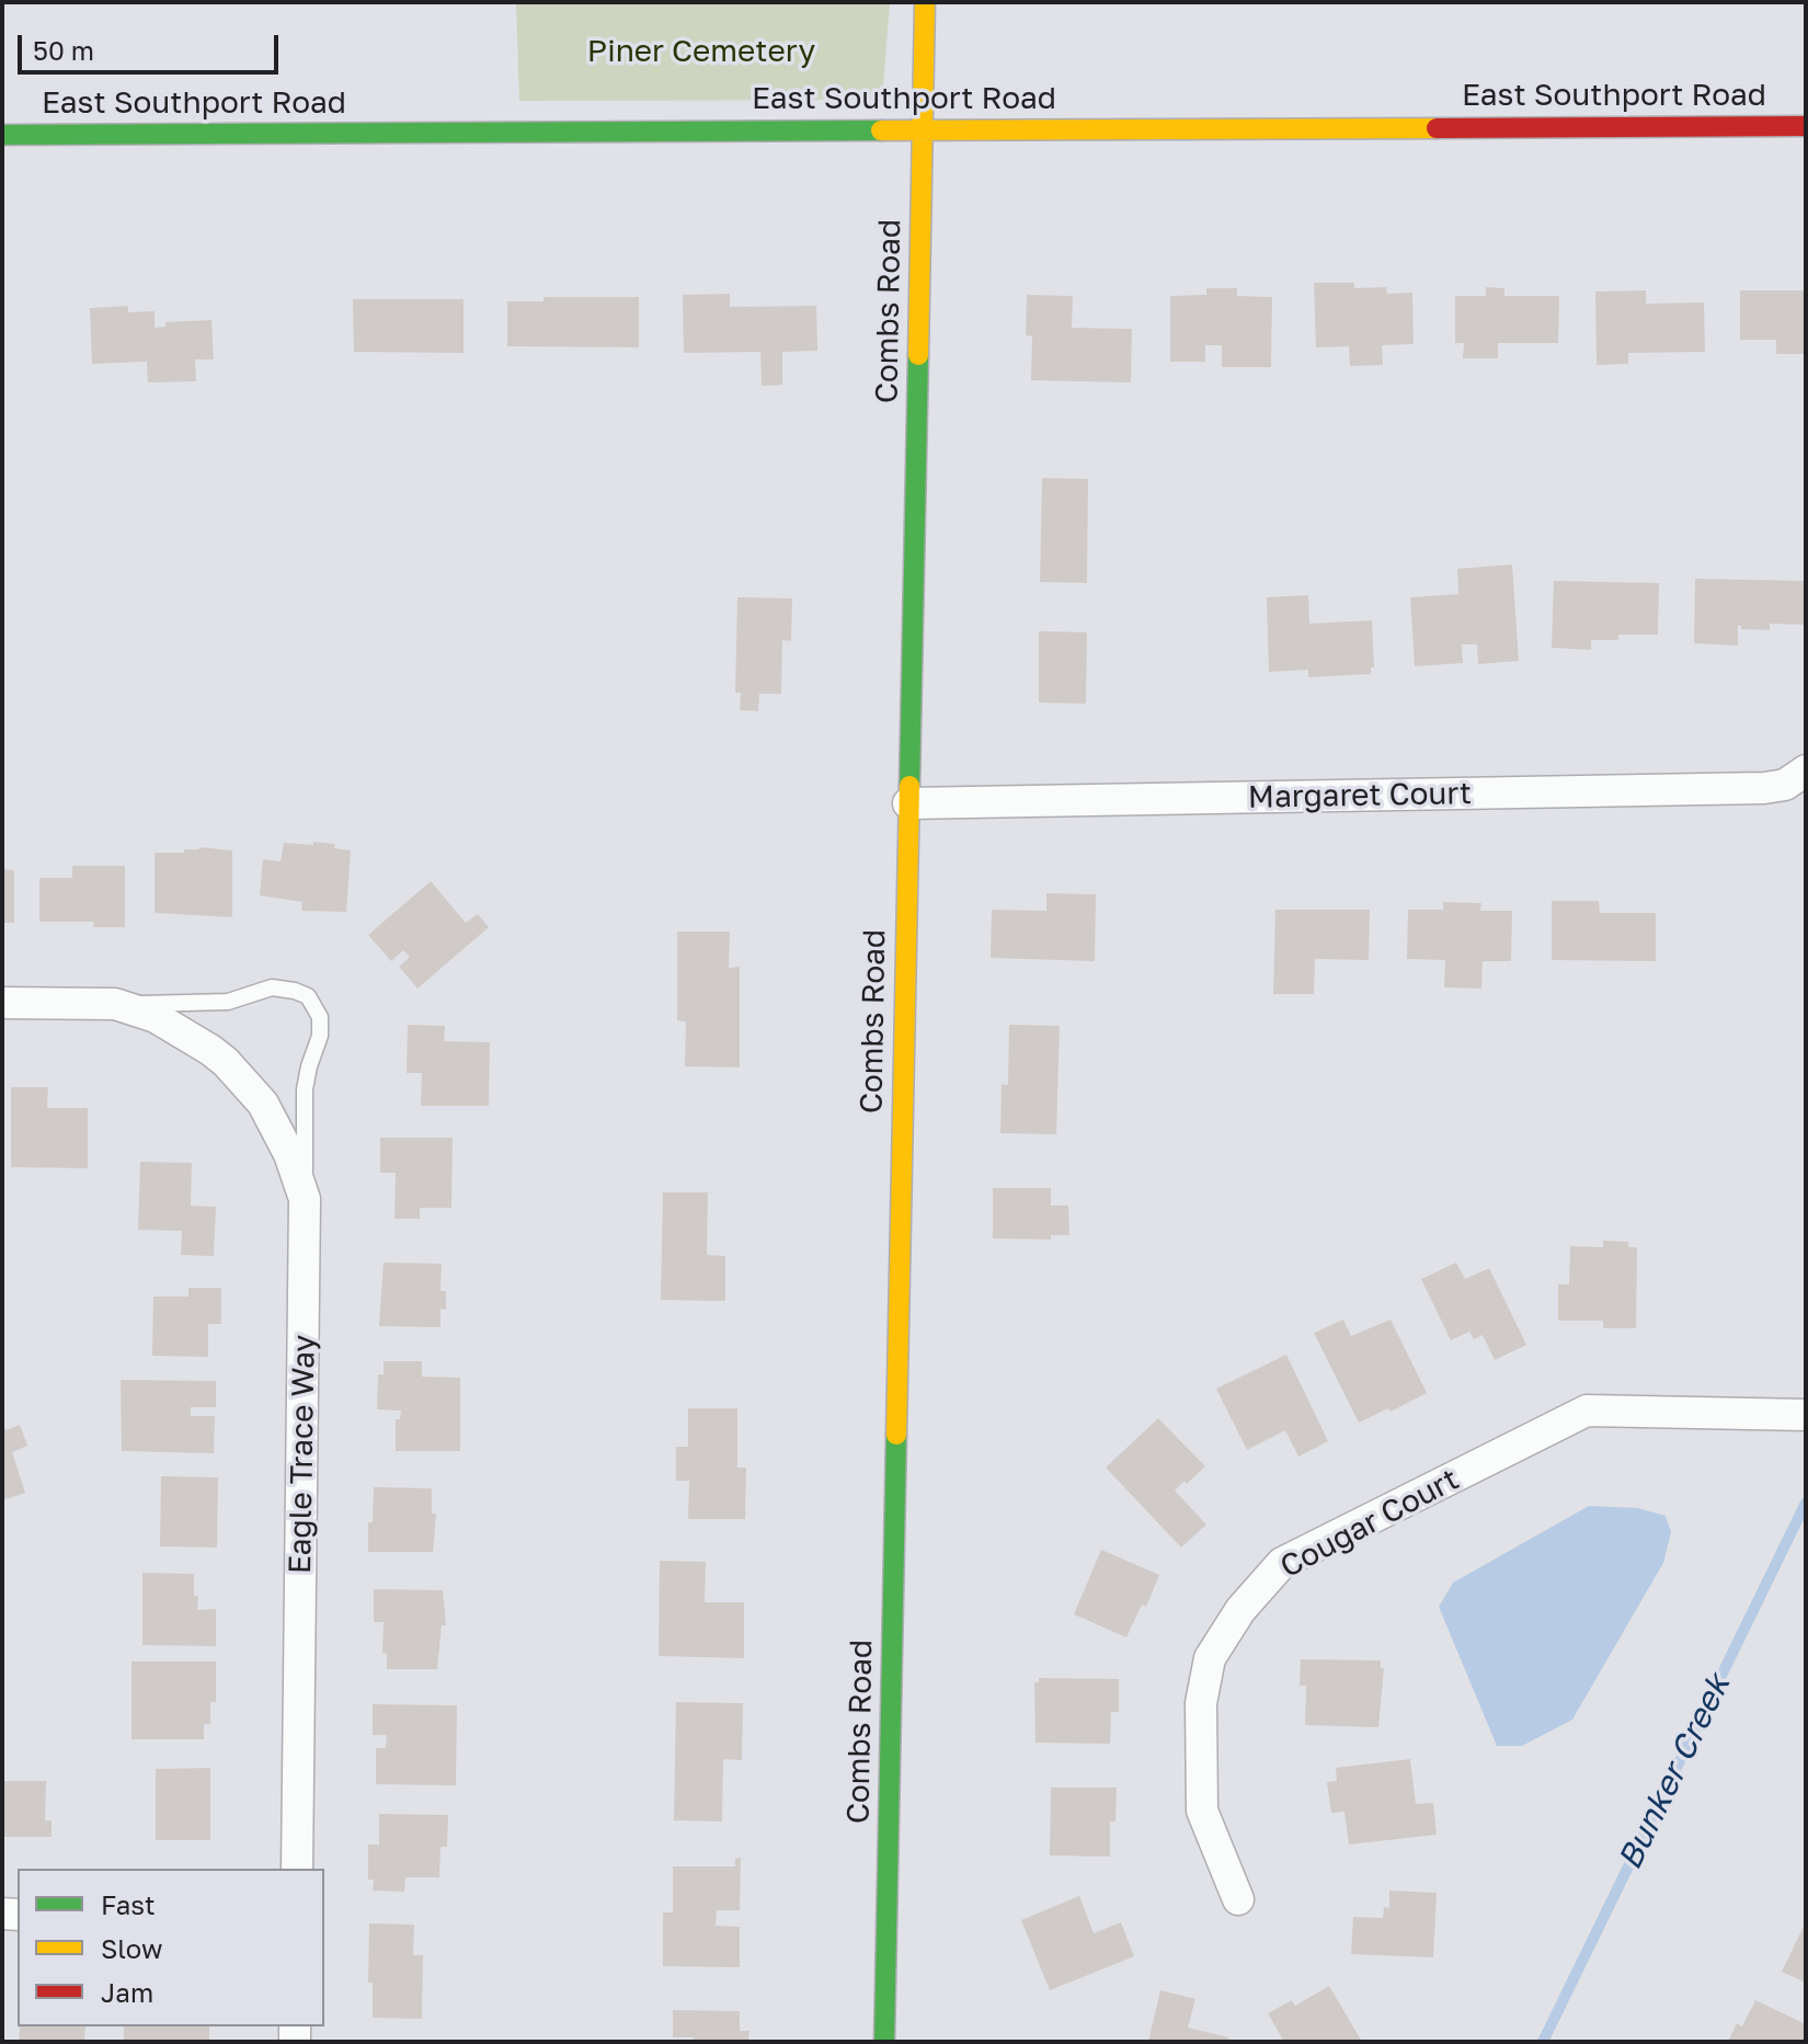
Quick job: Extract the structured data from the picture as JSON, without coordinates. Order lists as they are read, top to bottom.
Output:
{
  "streets": {
    "street": [
      "East Southport Road",
      "Combs Road",
      "Margaret Court",
      "Eagle Trace Way",
      "Cougar Court"
    ]
  },
  "crossings": [
    ["East Southport Road", "Combs Road"],
    ["Combs Road", "Margaret Court"]
  ],
  "water": ["Bunker Creek"],
  "parks": ["Piner Cemetery"],
  "legend": ["Fast", "Slow", "Jam"],
  "scale_bar": "50 m"
}
